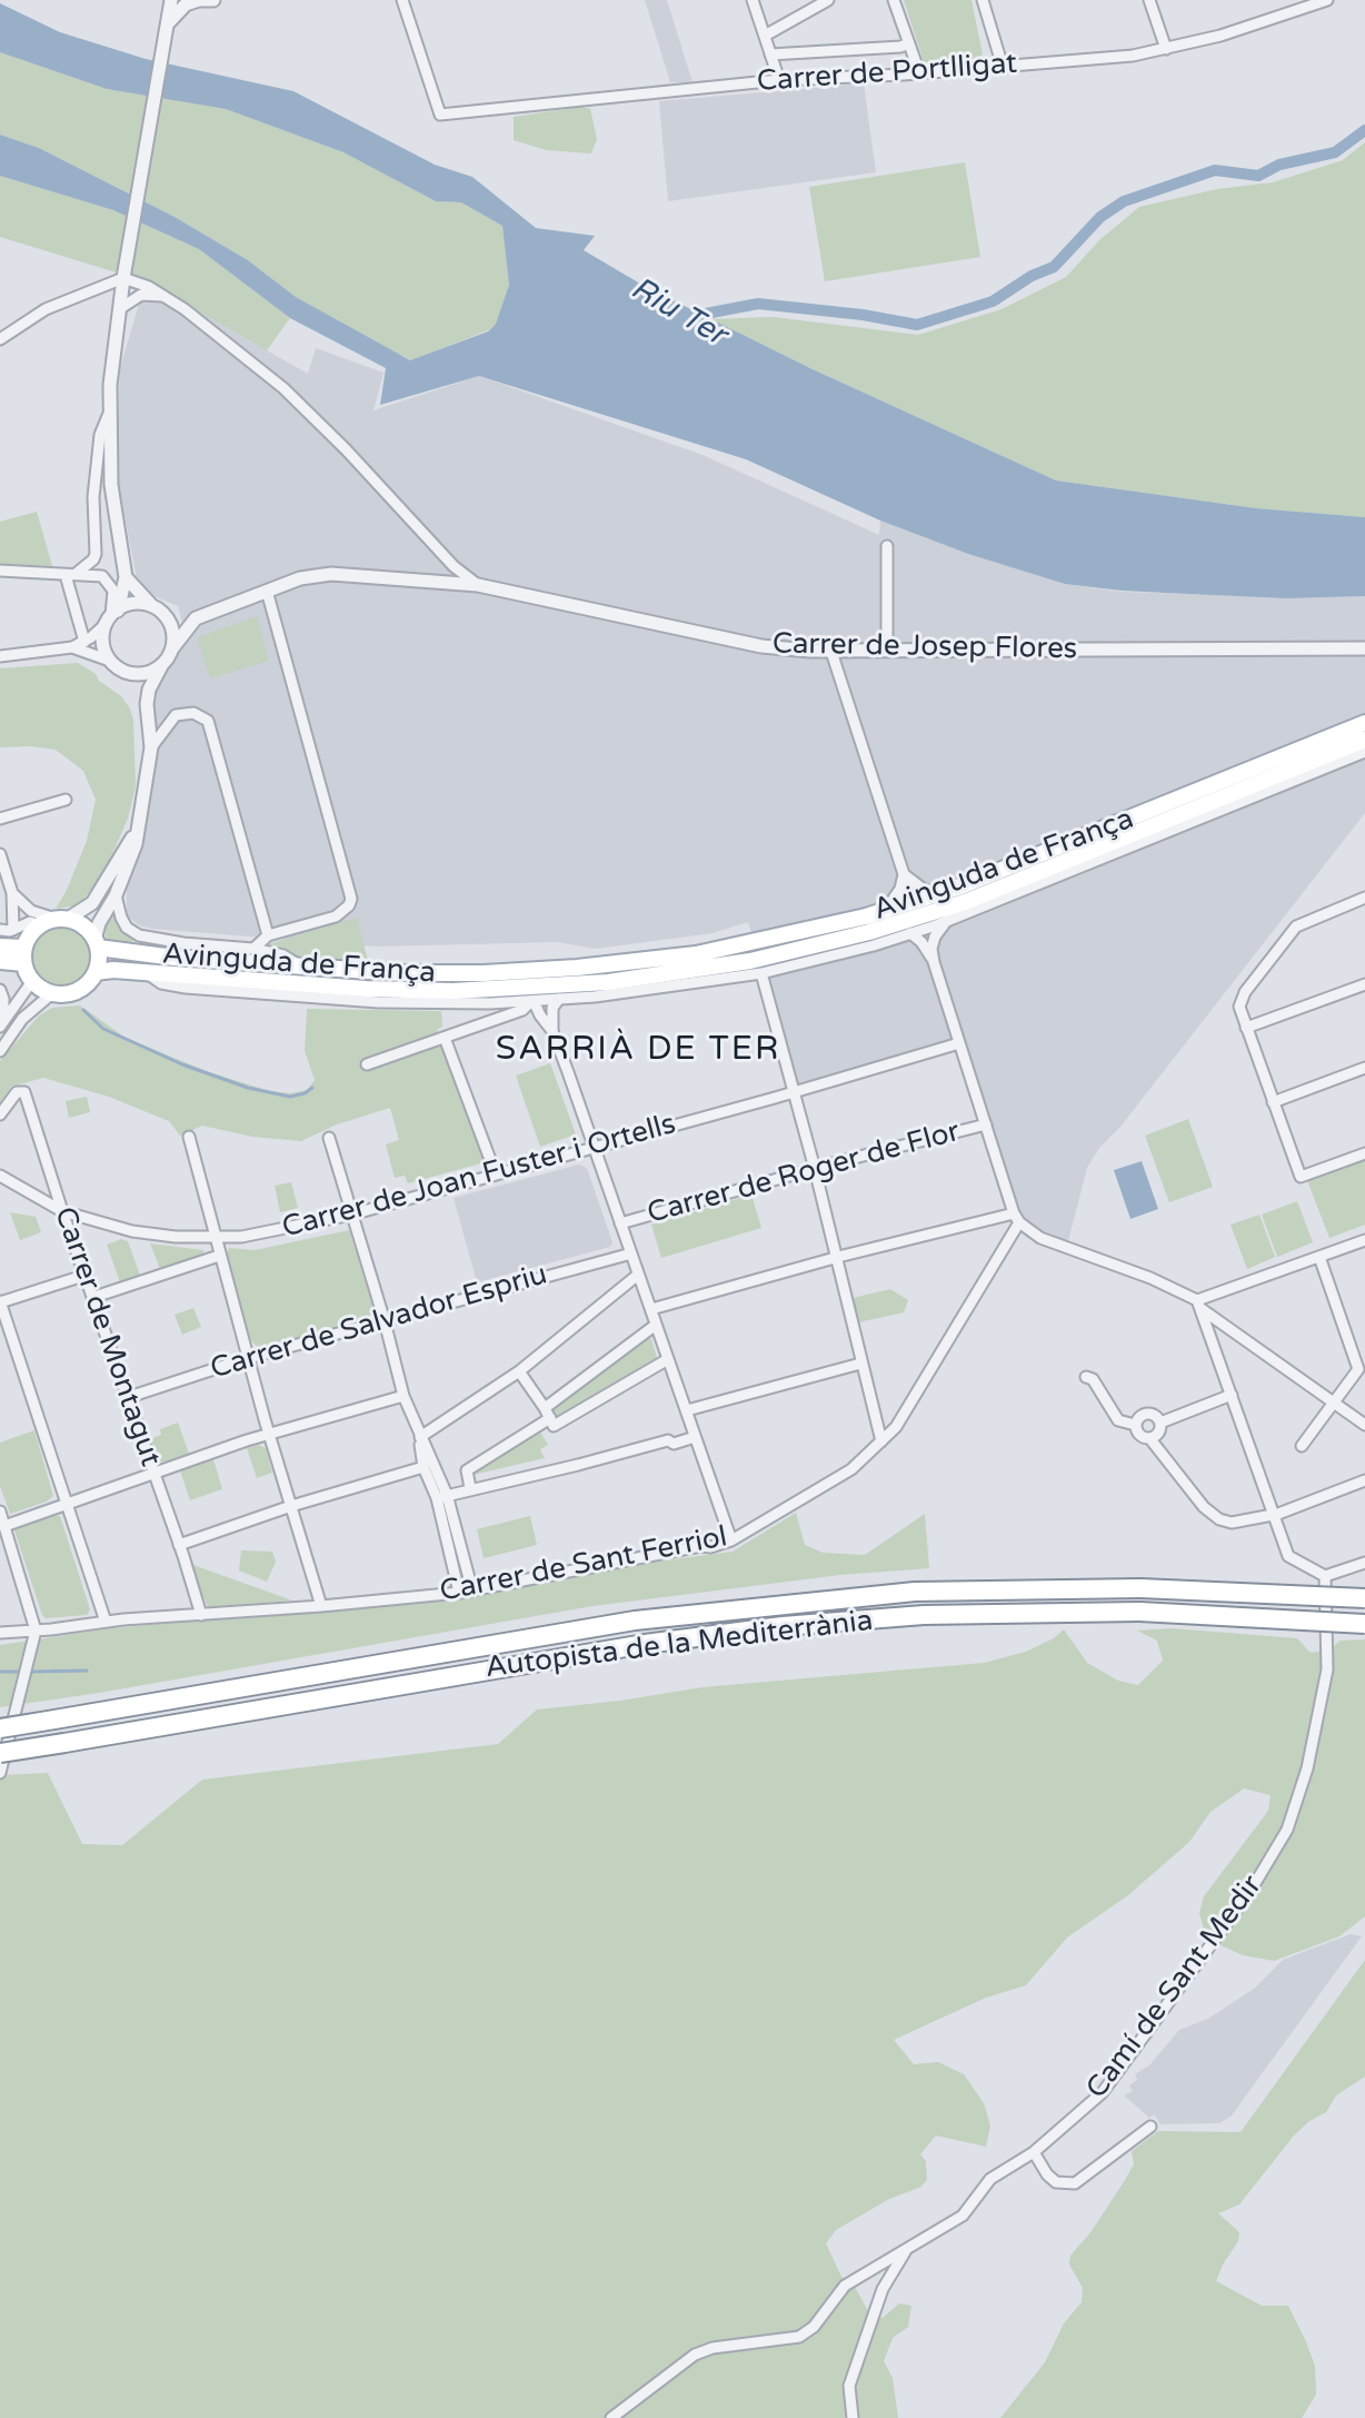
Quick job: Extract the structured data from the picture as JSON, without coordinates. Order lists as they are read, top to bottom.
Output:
{
  "streets": {
    "highway": ["Autopista de la Mediterrània"],
    "main road": ["Avinguda de França"],
    "street": [
      "Carrer de Portlligat",
      "Carrer de Josep Flores",
      "Carrer de Roger de Flor",
      "Carrer de Joan Fuster i Ortells",
      "Carrer de Salvador Espriu",
      "Carrer de Montagut",
      "Carrer de Sant Ferriol",
      "Camí de Sant Medir"
    ]
  },
  "crossings": [
    ["Carrer de Joan Fuster i Ortells", "Carrer de Montagut"],
    ["Carrer de Salvador Espriu", "Carrer de Montagut"],
    ["Carrer de Montagut", "Carrer de Sant Ferriol"]
  ],
  "districts": ["SARRIÀ DE TER"],
  "water": ["Riu Ter"]
}
